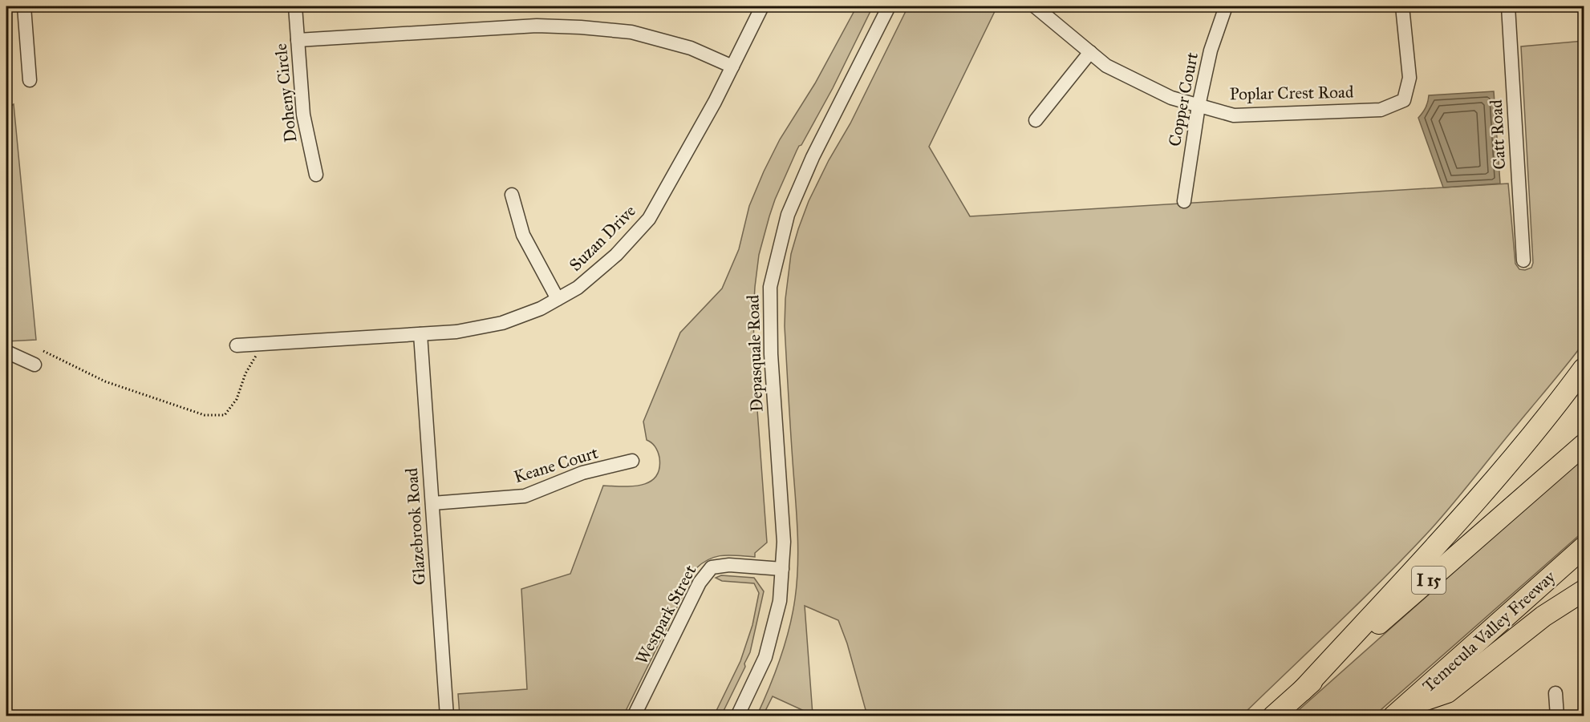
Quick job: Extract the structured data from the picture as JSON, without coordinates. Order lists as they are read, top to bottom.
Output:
{
  "streets": {
    "highway": ["I 15", "Temecula Valley Freeway"],
    "street": [
      "Doheny Circle",
      "Poplar Crest Road",
      "Copper Court",
      "Catt Road",
      "Suzan Drive",
      "Depasquale Road",
      "Keane Court",
      "Glazebrook Road",
      "Westpark Street"
    ]
  },
  "crossings": [
    ["Poplar Crest Road", "Copper Court"],
    ["Suzan Drive", "Glazebrook Road"],
    ["Depasquale Road", "Westpark Street"],
    ["Keane Court", "Glazebrook Road"]
  ]
}
